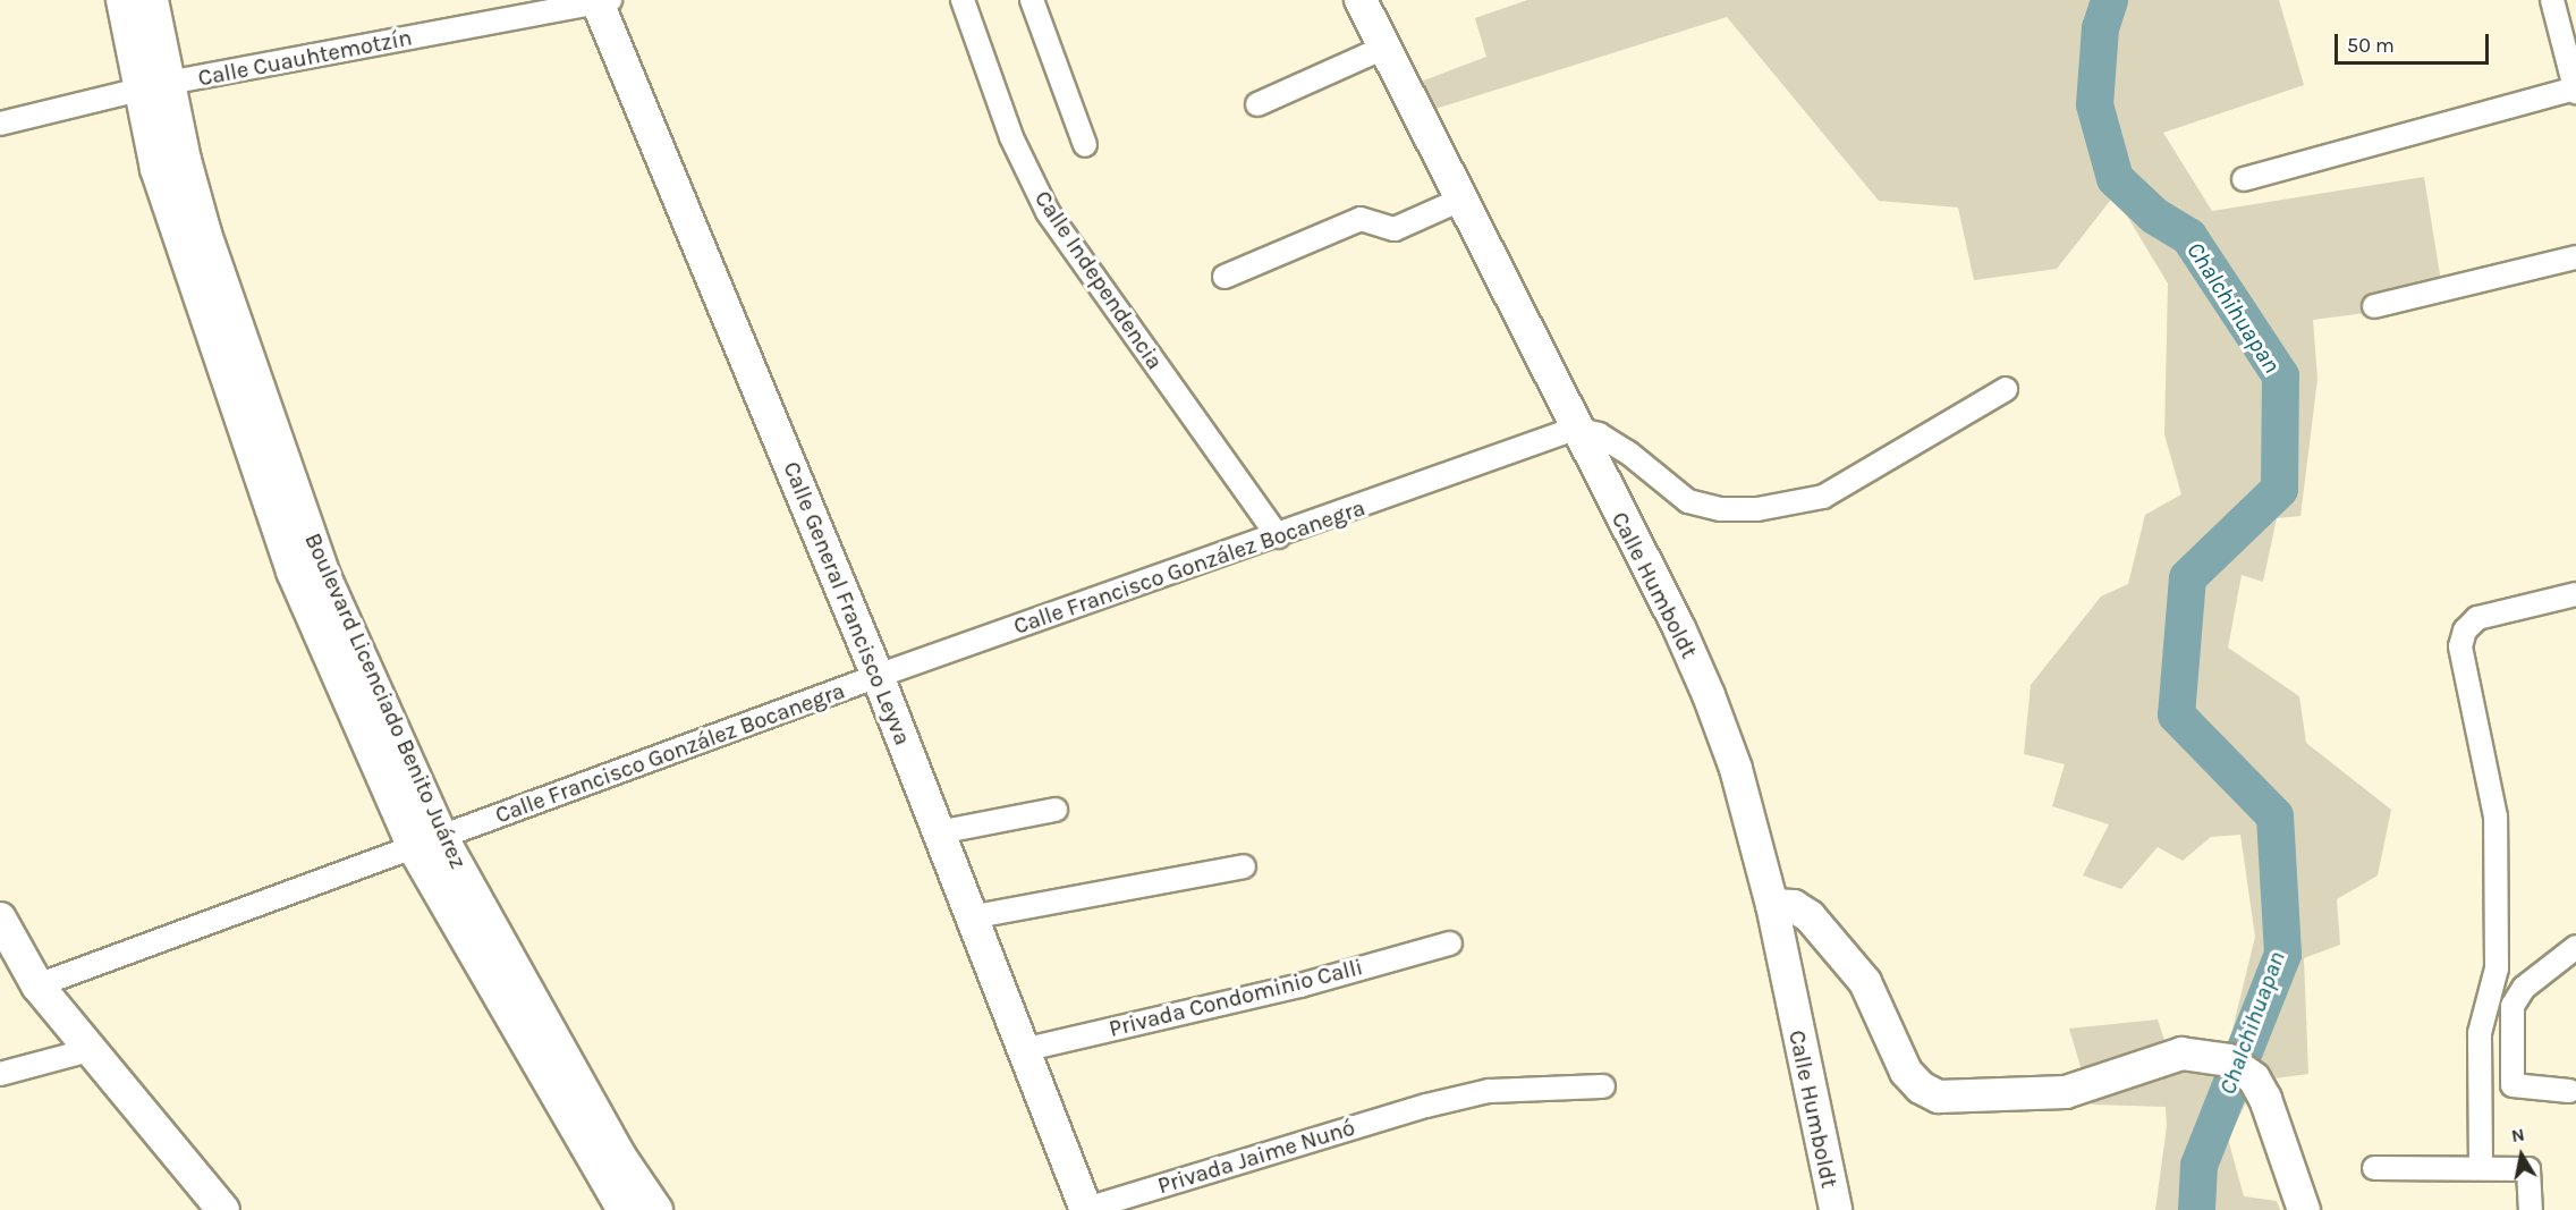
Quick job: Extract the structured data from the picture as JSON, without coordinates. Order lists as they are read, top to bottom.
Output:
{
  "streets": {
    "street": [
      "Calle Cuauhtemotzín",
      "Calle Independencia",
      "Calle Francisco González Bocanegra",
      "Calle Humboldt",
      "Calle General Francisco Leyva",
      "Boulevard Licenciado Benito Juárez",
      "Privada Condominio Calli",
      "Privada Jaime Nunó"
    ]
  },
  "crossings": [
    ["Calle Cuauhtemotzín", "Calle General Francisco Leyva"],
    ["Calle Cuauhtemotzín", "Boulevard Licenciado Benito Juárez"],
    ["Calle Independencia", "Calle Francisco González Bocanegra"],
    ["Calle Francisco González Bocanegra", "Calle Humboldt"],
    ["Calle Francisco González Bocanegra", "Calle General Francisco Leyva"],
    ["Calle Francisco González Bocanegra", "Boulevard Licenciado Benito Juárez"],
    ["Calle General Francisco Leyva", "Privada Condominio Calli"],
    ["Calle General Francisco Leyva", "Privada Jaime Nunó"]
  ],
  "water": ["Chalchihuapan"],
  "scale_bar": "50 m",
  "north": "top"
}
